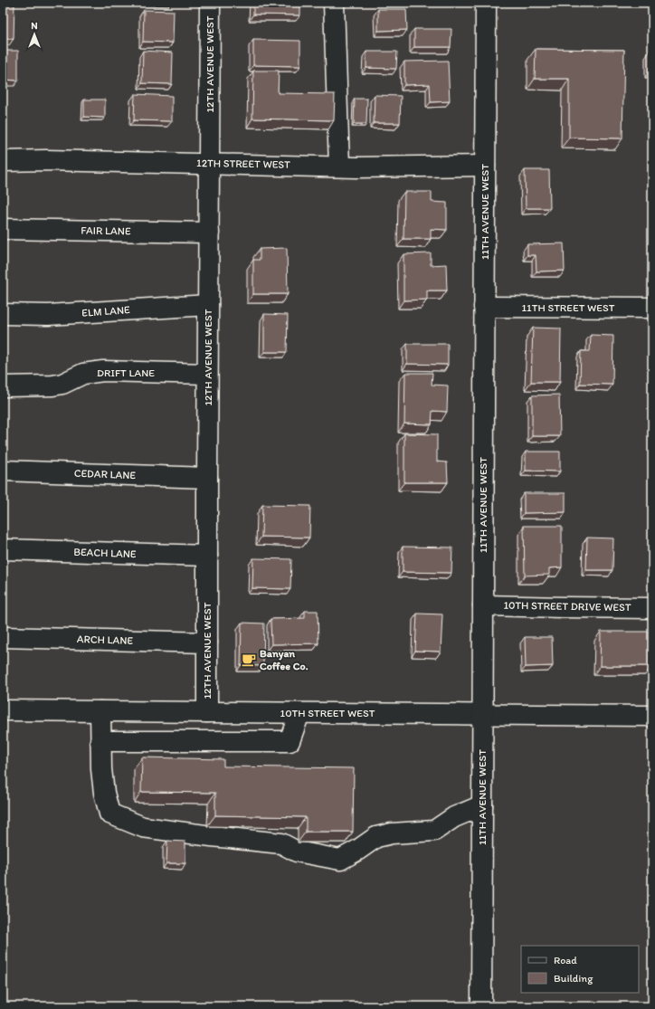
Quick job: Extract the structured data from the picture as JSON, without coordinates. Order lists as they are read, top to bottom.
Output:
{
  "streets": {
    "street": [
      "12TH AVENUE WEST",
      "12TH STREET WEST",
      "11TH AVENUE WEST",
      "FAIR LANE",
      "11TH STREET WEST",
      "ELM LANE",
      "DRIFT LANE",
      "CEDAR LANE",
      "BEACH LANE",
      "10TH STREET DRIVE WEST",
      "ARCH LANE",
      "10TH STREET WEST"
    ]
  },
  "crossings": [
    ["12TH AVENUE WEST", "12TH STREET WEST"],
    ["12TH AVENUE WEST", "FAIR LANE"],
    ["12TH AVENUE WEST", "ELM LANE"],
    ["12TH AVENUE WEST", "DRIFT LANE"],
    ["12TH AVENUE WEST", "CEDAR LANE"],
    ["12TH AVENUE WEST", "BEACH LANE"],
    ["12TH AVENUE WEST", "ARCH LANE"],
    ["12TH AVENUE WEST", "10TH STREET WEST"],
    ["12TH STREET WEST", "11TH AVENUE WEST"],
    ["11TH AVENUE WEST", "11TH STREET WEST"],
    ["11TH AVENUE WEST", "10TH STREET DRIVE WEST"],
    ["11TH AVENUE WEST", "10TH STREET WEST"]
  ],
  "places": {
    "cafe": ["Banyan Coffee Co."]
  },
  "legend": ["Road", "Building"],
  "north": "top"
}
